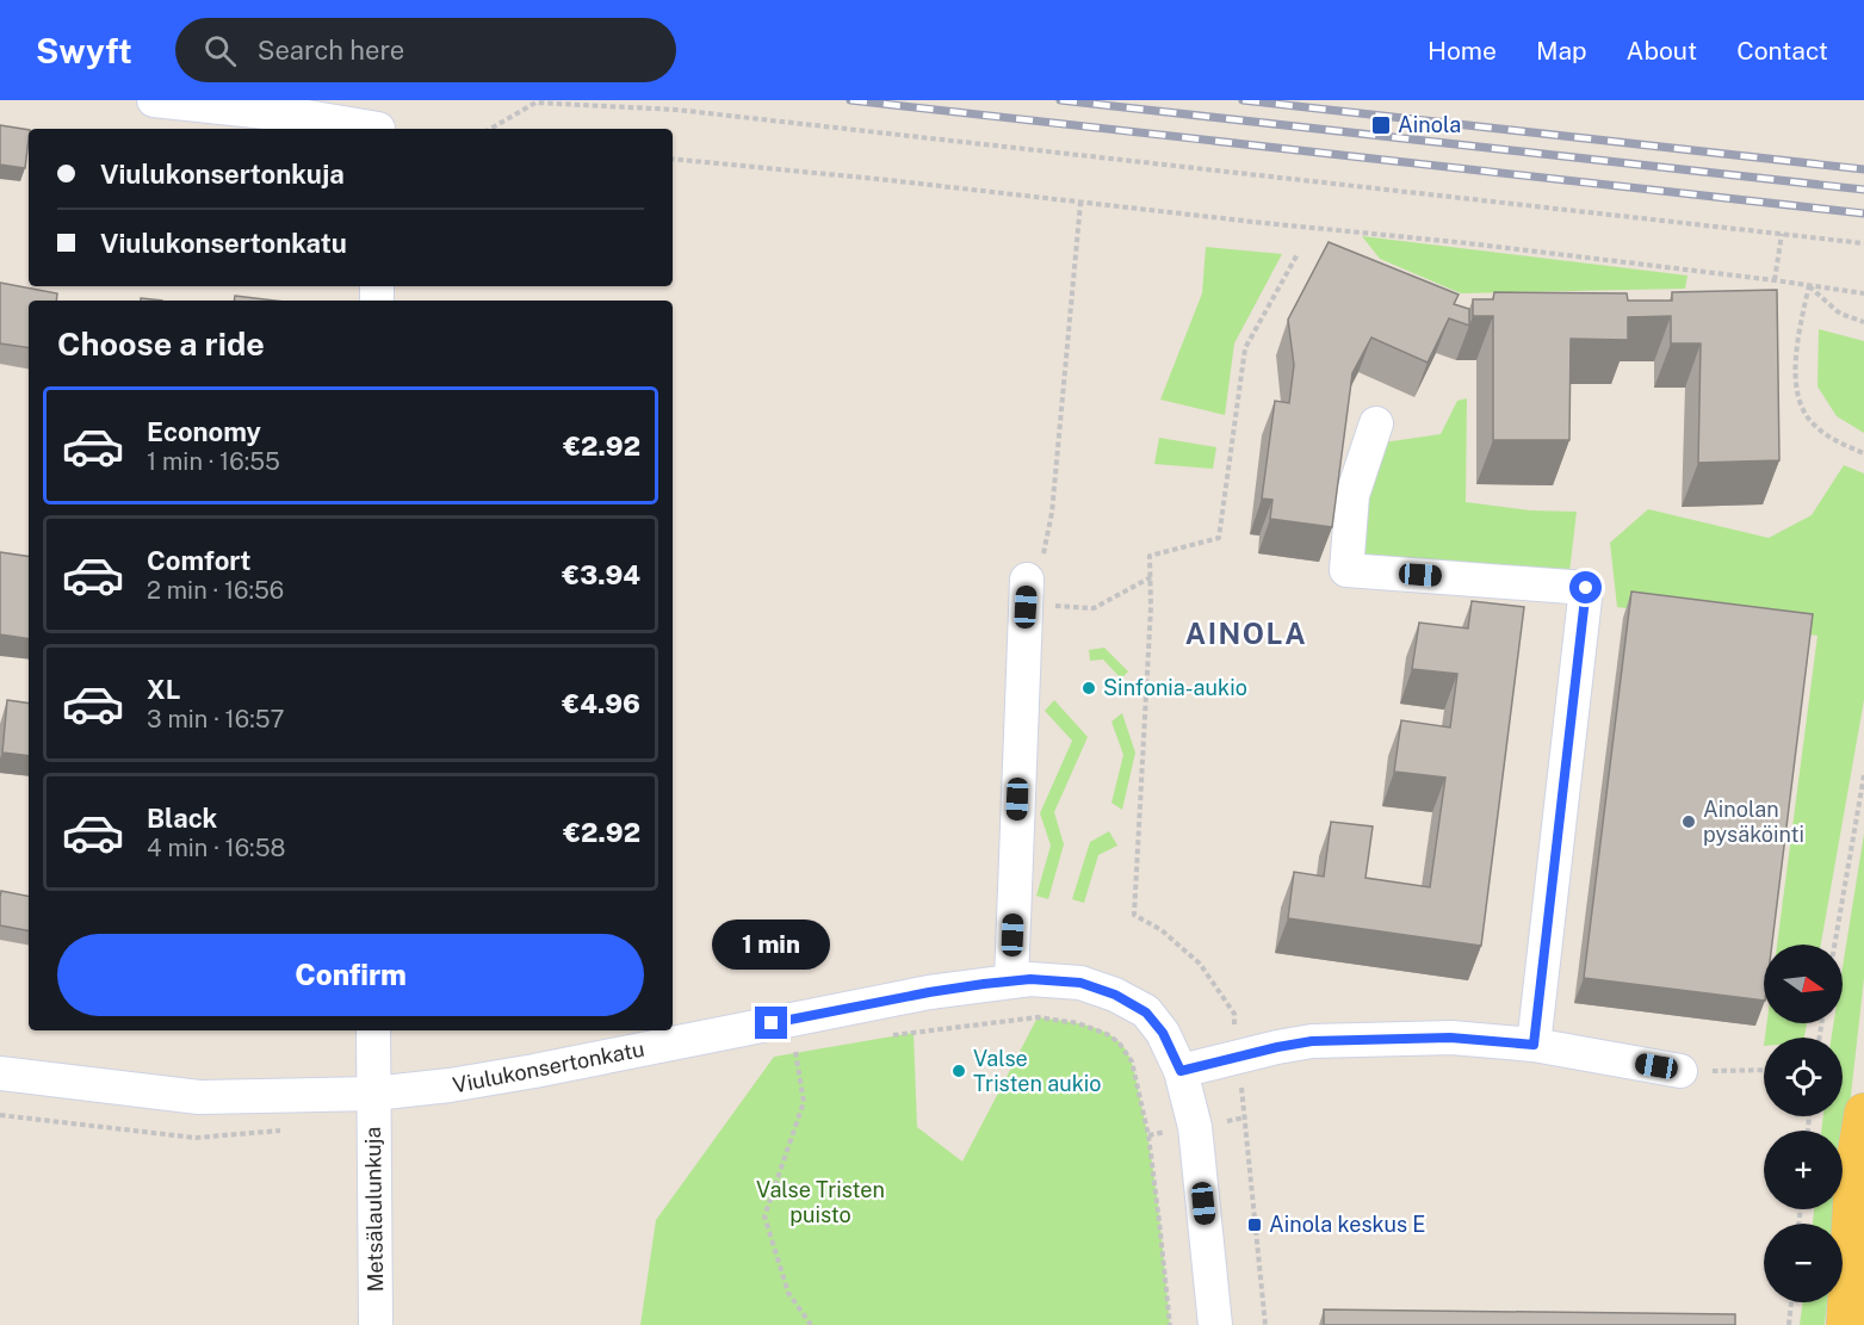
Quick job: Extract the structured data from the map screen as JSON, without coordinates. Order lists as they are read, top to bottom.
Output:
{
  "streets": {
    "street": ["Viulukonsertonkatu", "Metsälaulunkuja"]
  },
  "crossings": [
    ["Viulukonsertonkatu", "Metsälaulunkuja"]
  ],
  "districts": ["AINOLA"],
  "parks": ["Valse Tristen puisto"],
  "places": {
    "transit": ["Ainola", "Ainola keskus E"],
    "other": ["Sinfonia-aukio", "Ainolan pysäköinti", "Valse Tristen aukio"]
  },
  "north": "right",
  "page": {
    "header": "Swyft",
    "search": "Search here",
    "nav": [
      "Home",
      "Map",
      "About",
      "Contact"
    ],
    "banner": ["Viulukonsertonkuja", "Viulukonsertonkatu"],
    "heading": "Choose a ride",
    "list": [
      {
        "name": "Economy",
        "note": "1 min · 16:55",
        "value": "€2.92"
      },
      {
        "name": "Comfort",
        "note": "2 min · 16:56",
        "value": "€3.94"
      },
      {
        "name": "XL",
        "note": "3 min · 16:57",
        "value": "€4.96"
      },
      {
        "name": "Black",
        "note": "4 min · 16:58",
        "value": "€2.92"
      }
    ],
    "bubble": "1 min",
    "buttons": "Confirm",
    "map_buttons": ["+", "−"]
  }
}
